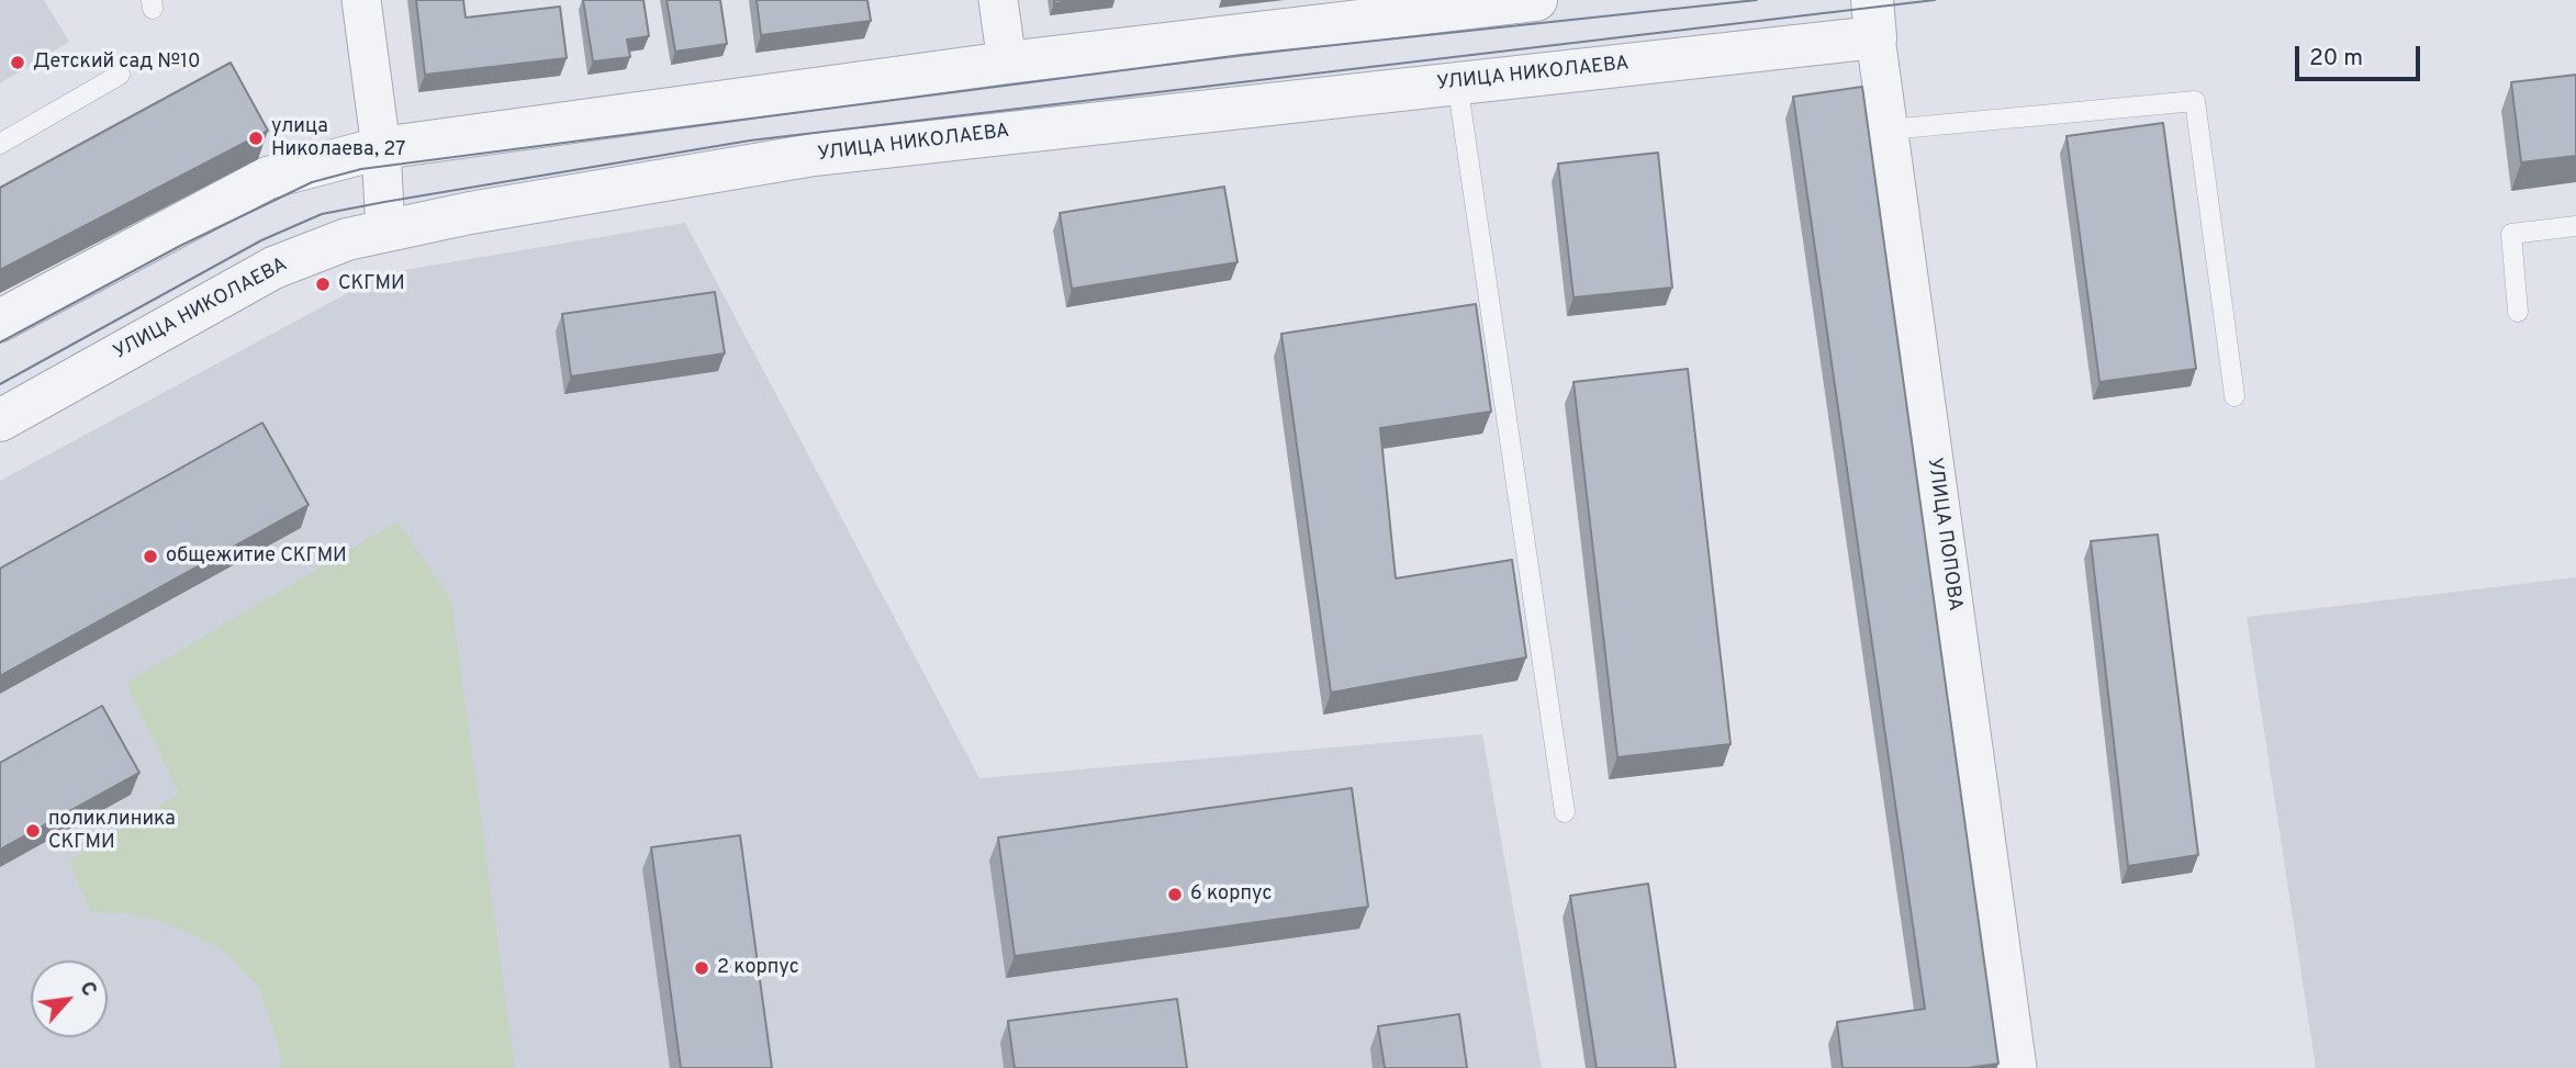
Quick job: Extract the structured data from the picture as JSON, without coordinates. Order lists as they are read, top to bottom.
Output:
{
  "streets": {
    "street": ["УЛИЦА НИКОЛАЕВА", "УЛИЦА ПОПОВА"]
  },
  "crossings": [
    ["УЛИЦА НИКОЛАЕВА", "УЛИЦА ПОПОВА"]
  ],
  "places": [
    "Детский сад №10",
    "улица Николаева, 27",
    "СКГМИ",
    "общежитие СКГМИ",
    "поликлиника СКГМИ",
    "6 корпус",
    "2 корпус"
  ],
  "scale_bar": "20 m",
  "north": "top right"
}
